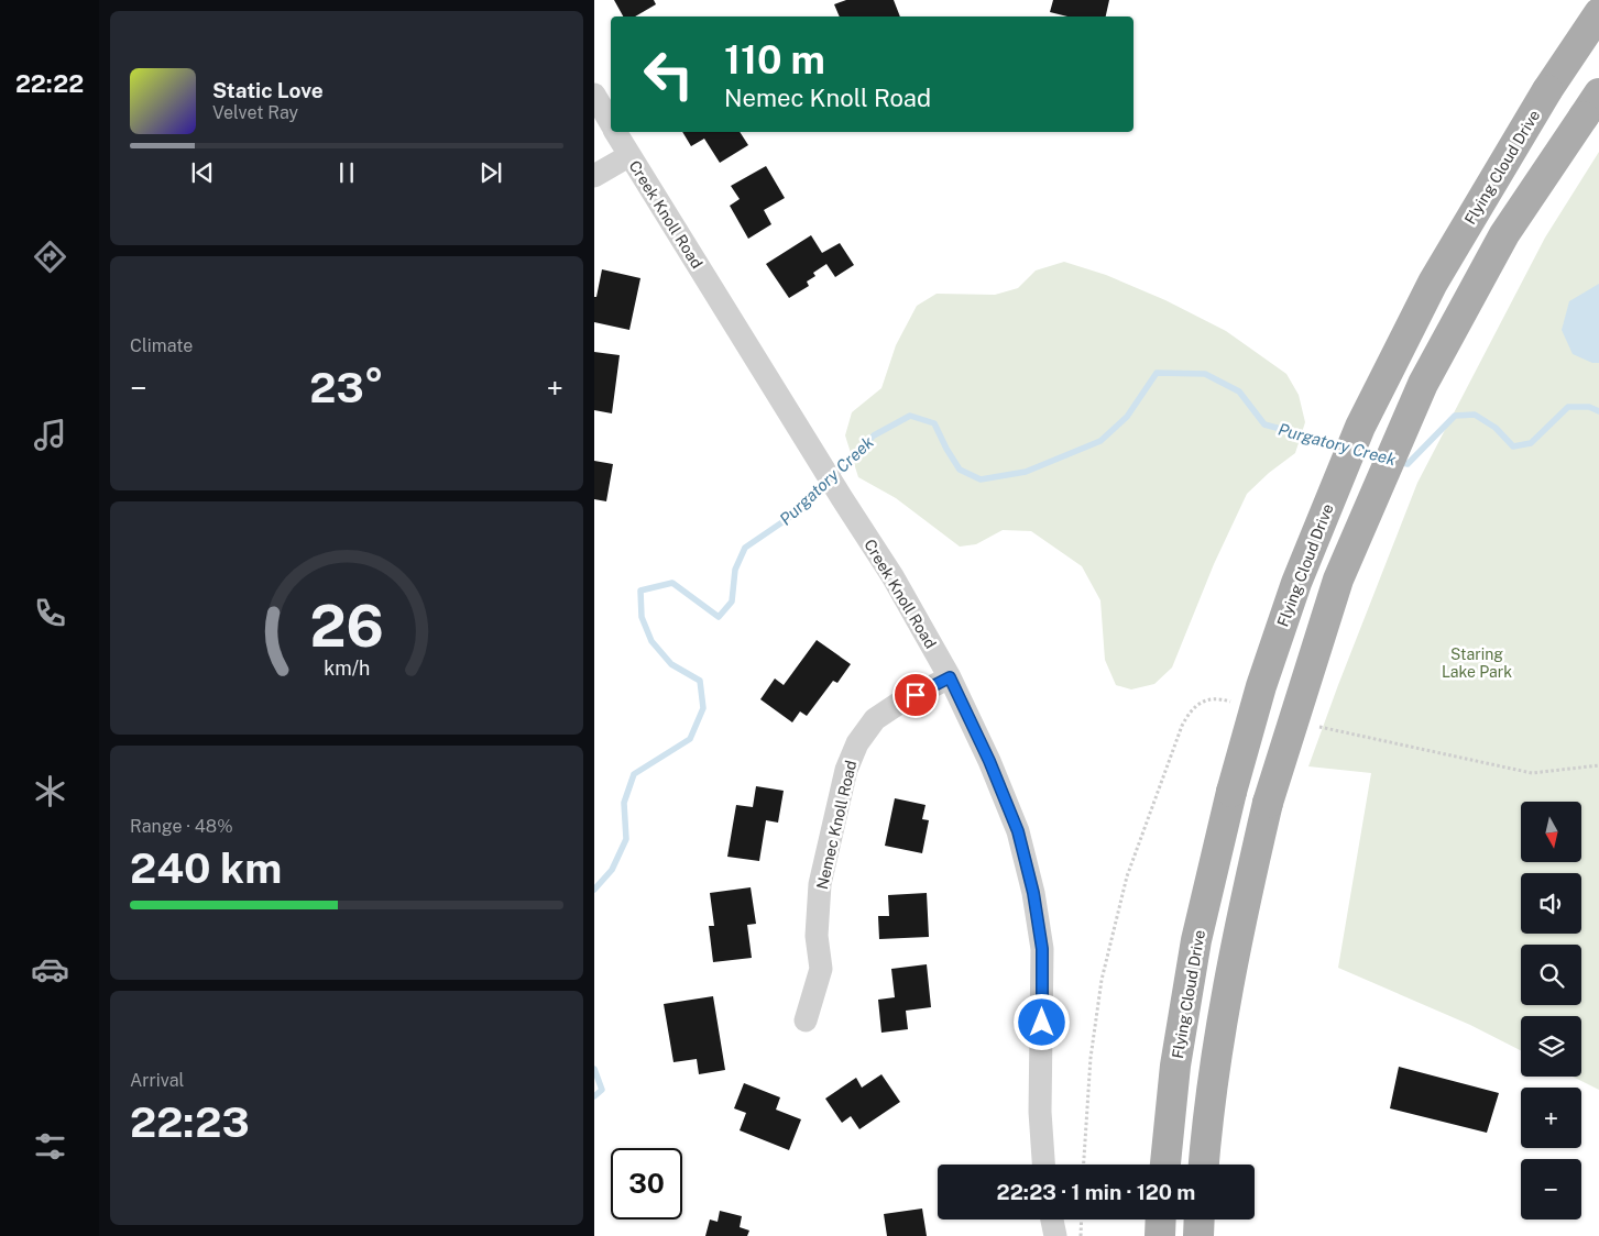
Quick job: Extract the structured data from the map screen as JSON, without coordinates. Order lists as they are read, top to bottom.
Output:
{
  "streets": {
    "main road": ["Flying Cloud Drive"],
    "street": ["Creek Knoll Road", "Nemec Knoll Road"]
  },
  "crossings": [
    ["Creek Knoll Road", "Nemec Knoll Road"]
  ],
  "water": ["Purgatory Creek"],
  "parks": ["Staring Lake Park"],
  "north": "bottom",
  "page": {
    "tabs": "22:22",
    "turn": ["110 m", "Nemec Knoll Road"],
    "song": ["Static Love", "Velvet Ray"],
    "tile": [
      "Climate",
      ["Range · 48%", "240 km"],
      ["Arrival", "22:23"]
    ],
    "heat": ["−", "23°", "+"],
    "map_buttons": ["+", "−"],
    "limit": "30",
    "trip": "22:23 · 1 min · 120 m",
    "gauge": ["26", "km/h"]
  }
}
